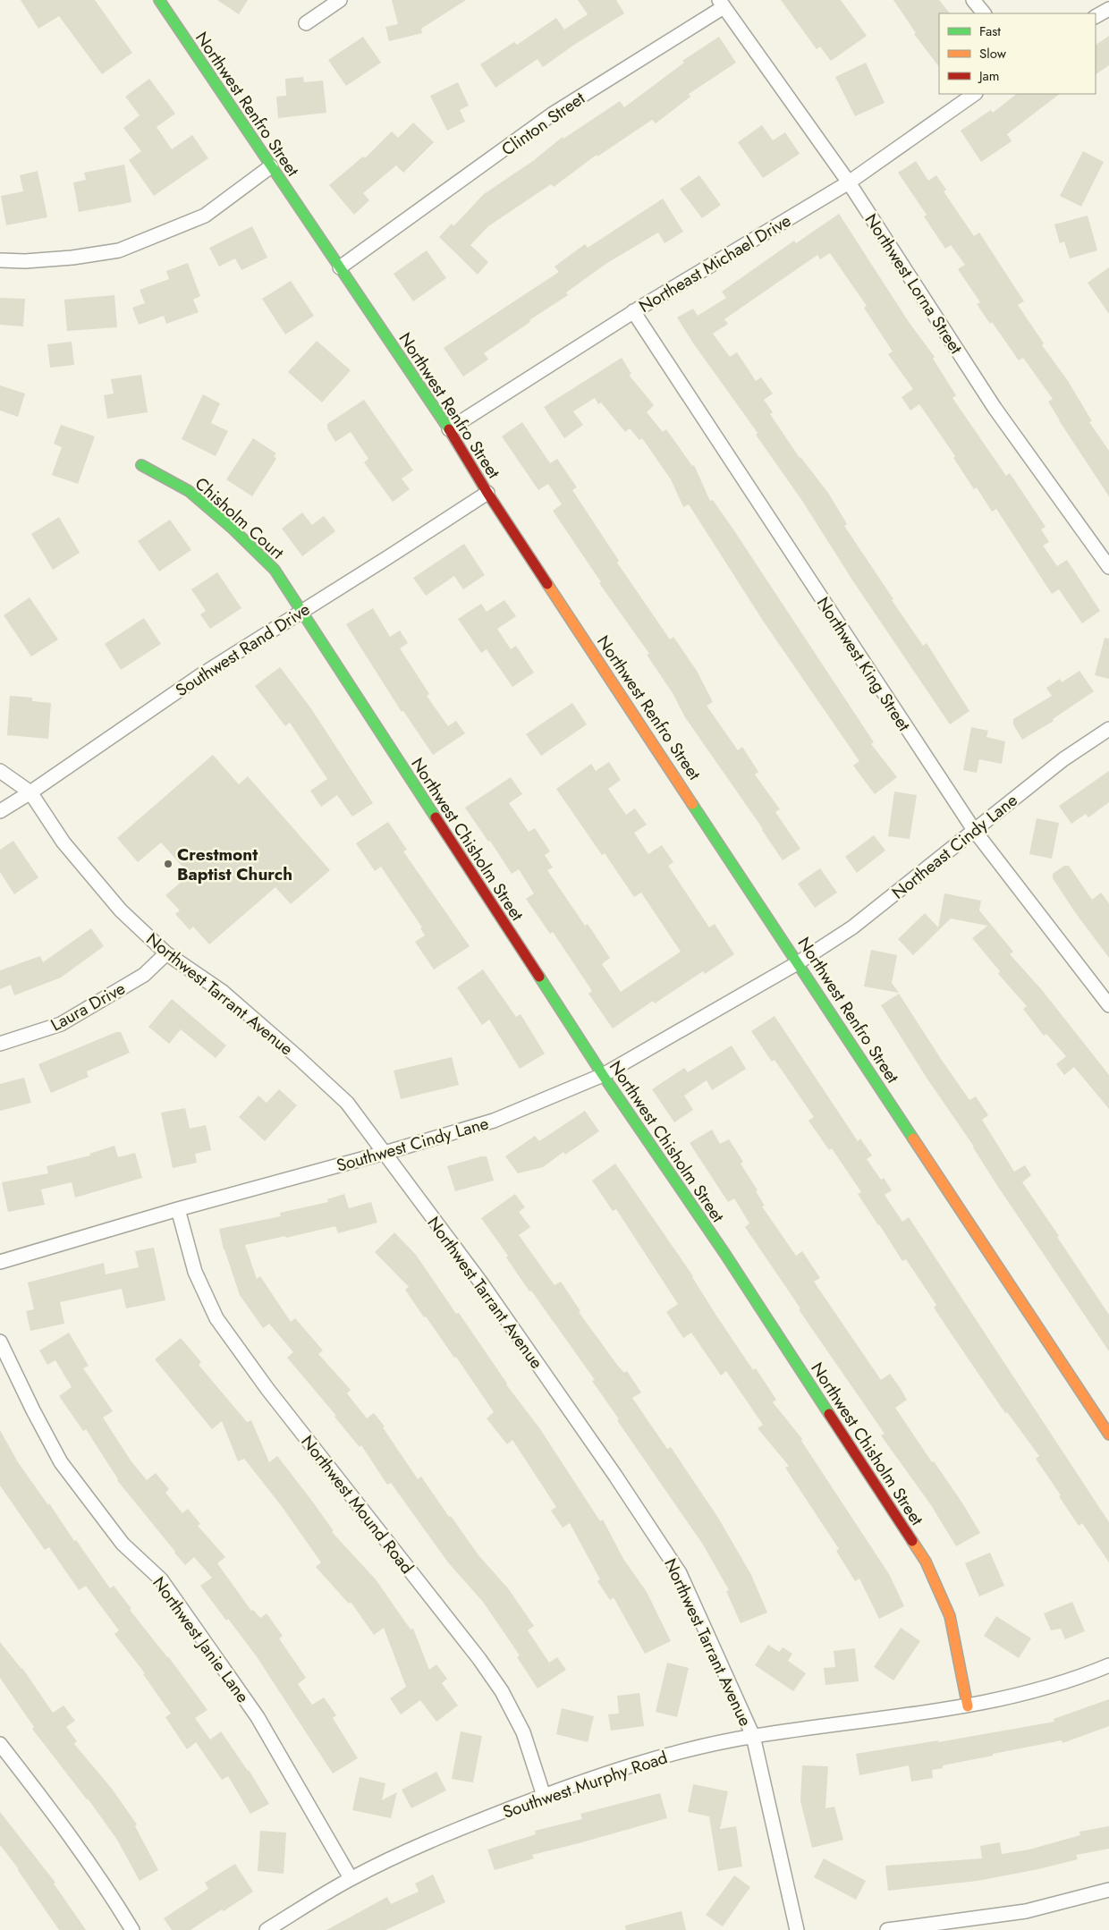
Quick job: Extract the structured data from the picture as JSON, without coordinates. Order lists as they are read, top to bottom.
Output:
{
  "streets": {
    "main road": ["Northwest Renfro Street", "Chisholm Court", "Northwest Chisholm Street"],
    "street": [
      "Clinton Street",
      "Northeast Michael Drive",
      "Northwest Lorna Street",
      "Southwest Rand Drive",
      "Northwest King Street",
      "Northeast Cindy Lane",
      "Northwest Tarrant Avenue",
      "Laura Drive",
      "Southwest Cindy Lane",
      "Northwest Mound Road",
      "Northwest Janie Lane",
      "Southwest Murphy Road"
    ]
  },
  "crossings": [
    ["Northwest Renfro Street", "Clinton Street"],
    ["Northwest Renfro Street", "Northeast Michael Drive"],
    ["Northwest Renfro Street", "Southwest Rand Drive"],
    ["Northwest Renfro Street", "Northeast Cindy Lane"],
    ["Northwest Renfro Street", "Southwest Cindy Lane"],
    ["Clinton Street", "Northwest Lorna Street"],
    ["Northeast Michael Drive", "Northwest Lorna Street"],
    ["Northeast Michael Drive", "Northwest King Street"],
    ["Chisholm Court", "Southwest Rand Drive"],
    ["Chisholm Court", "Northwest Chisholm Street"],
    ["Southwest Rand Drive", "Northwest Chisholm Street"],
    ["Southwest Rand Drive", "Northwest Tarrant Avenue"],
    ["Northwest King Street", "Northeast Cindy Lane"],
    ["Northwest Chisholm Street", "Southwest Cindy Lane"],
    ["Northwest Chisholm Street", "Southwest Murphy Road"],
    ["Northeast Cindy Lane", "Southwest Cindy Lane"],
    ["Northwest Tarrant Avenue", "Laura Drive"],
    ["Northwest Tarrant Avenue", "Southwest Cindy Lane"],
    ["Northwest Tarrant Avenue", "Southwest Murphy Road"],
    ["Southwest Cindy Lane", "Northwest Mound Road"],
    ["Northwest Mound Road", "Southwest Murphy Road"],
    ["Northwest Janie Lane", "Southwest Murphy Road"]
  ],
  "places": ["Crestmont Baptist Church"],
  "legend": ["Fast", "Slow", "Jam"]
}
